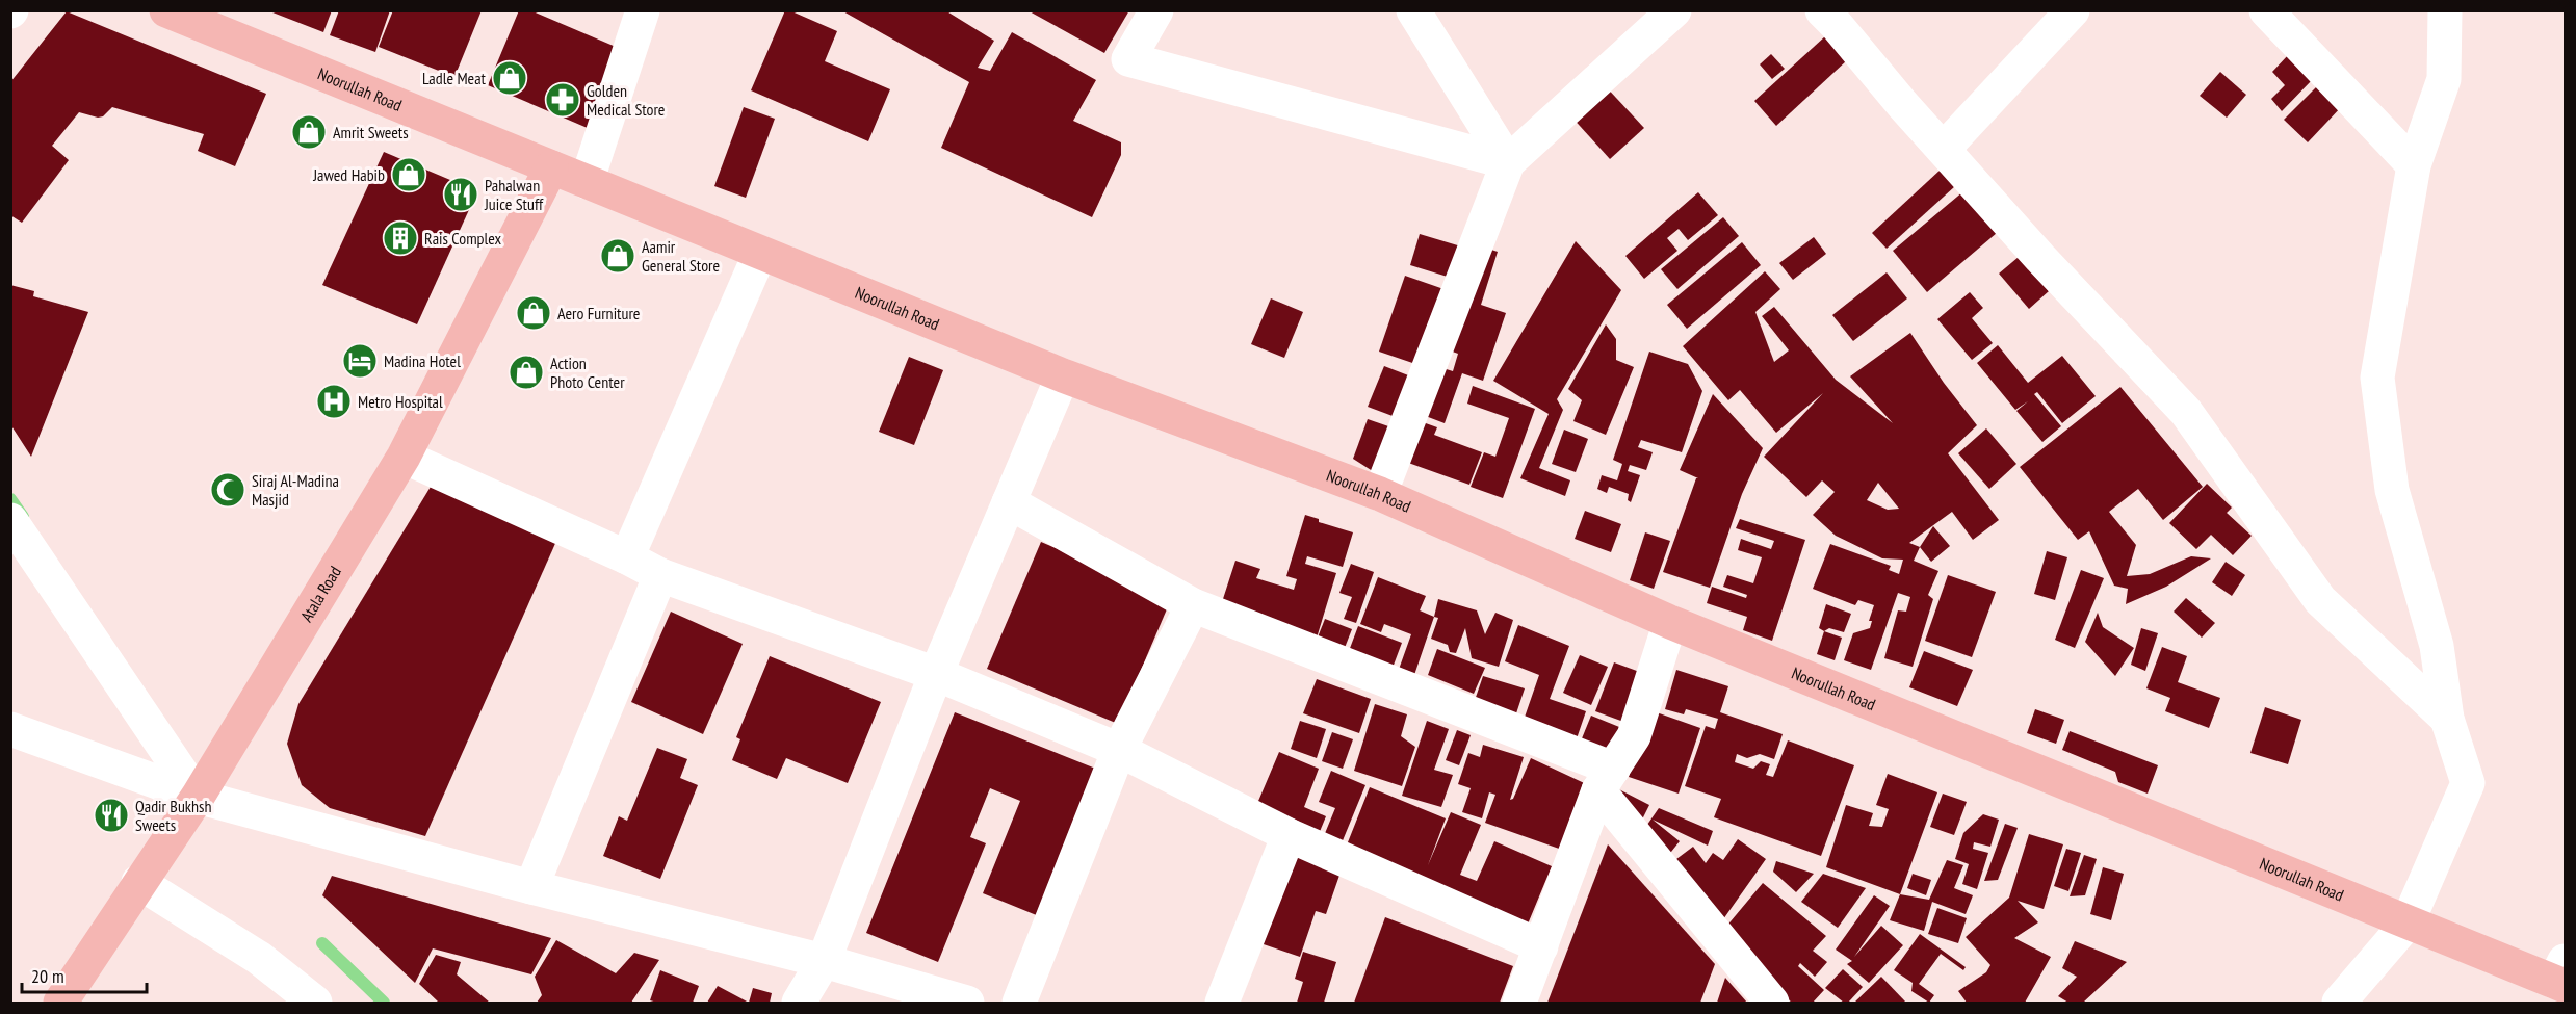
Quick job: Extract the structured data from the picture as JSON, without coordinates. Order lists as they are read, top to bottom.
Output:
{
  "streets": {
    "main road": ["Noorullah Road", "Atala Road"]
  },
  "crossings": [
    ["Noorullah Road", "Atala Road"]
  ],
  "places": {
    "shop": [
      "Ladle Meat",
      "Amrit Sweets",
      "Jawed Habib",
      "Aamir General Store",
      "Aero Furniture",
      "Action Photo Center"
    ],
    "pharmacy": ["Golden Medical Store"],
    "restaurant": ["Pahalwan Juice Stuff", "Qadir Bukhsh Sweets"],
    "building": ["Rais Complex"],
    "hotel": ["Madina Hotel"],
    "hospital": ["Metro Hospital"],
    "mosque": ["Siraj Al-Madina Masjid"]
  },
  "scale_bar": "20 m"
}
